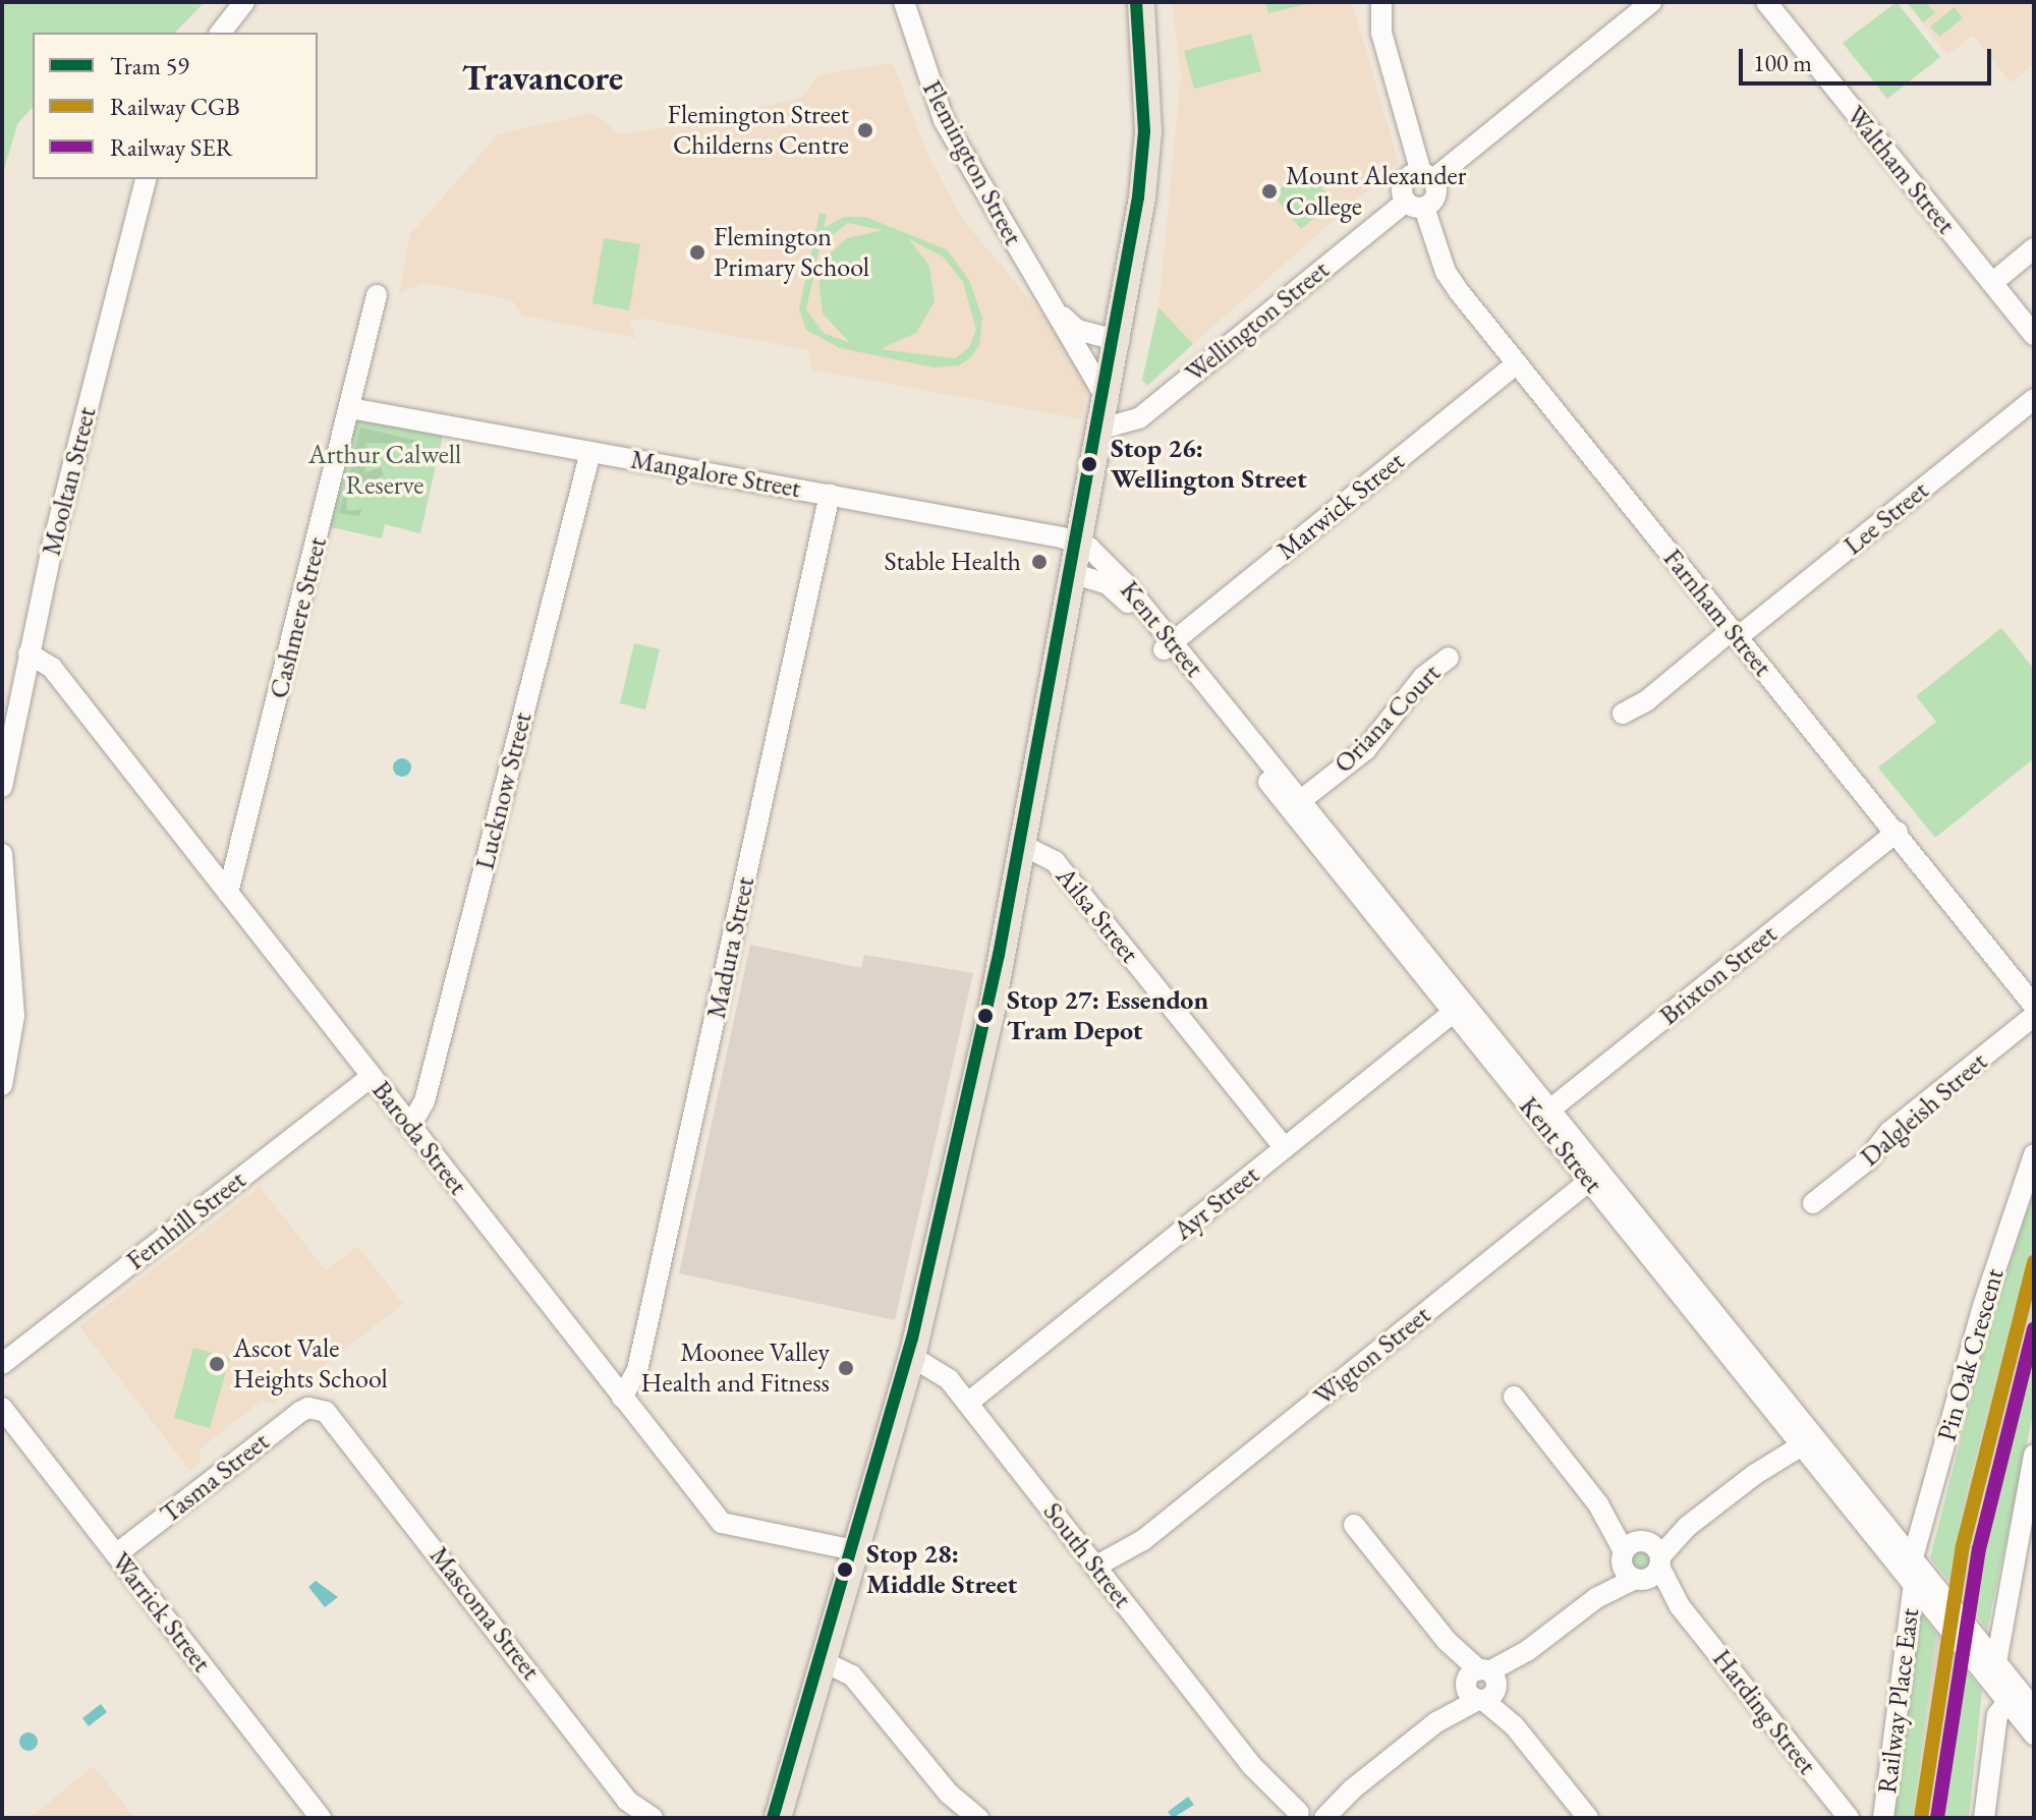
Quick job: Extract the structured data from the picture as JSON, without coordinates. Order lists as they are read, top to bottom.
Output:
{
  "streets": {
    "street": [
      "Flemington Street",
      "Waltham Street",
      "Wellington Street",
      "Mangalore Street",
      "Mooltan Street",
      "Marwick Street",
      "Lee Street",
      "Farnham Street",
      "Cashmere Street",
      "Kent Street",
      "Oriana Court",
      "Lucknow Street",
      "Ailsa Street",
      "Madura Street",
      "Brixton Street",
      "Dalgleish Street",
      "Baroda Street",
      "Ayr Street",
      "Fernhill Street",
      "Pin Oak Crescent",
      "Wigton Street",
      "Tasma Street",
      "South Street",
      "Warrick Street",
      "Mascoma Street",
      "Railway Place East",
      "Harding Street"
    ]
  },
  "crossings": [
    ["Wellington Street", "Farnham Street"],
    ["Mangalore Street", "Cashmere Street"],
    ["Mangalore Street", "Kent Street"],
    ["Mangalore Street", "Lucknow Street"],
    ["Mangalore Street", "Madura Street"],
    ["Mooltan Street", "Baroda Street"],
    ["Marwick Street", "Farnham Street"],
    ["Marwick Street", "Kent Street"],
    ["Lee Street", "Farnham Street"],
    ["Farnham Street", "Brixton Street"],
    ["Cashmere Street", "Baroda Street"],
    ["Kent Street", "Oriana Court"],
    ["Kent Street", "Brixton Street"],
    ["Kent Street", "Ayr Street"],
    ["Kent Street", "Pin Oak Crescent"],
    ["Kent Street", "Wigton Street"],
    ["Kent Street", "Railway Place East"],
    ["Lucknow Street", "Baroda Street"],
    ["Ailsa Street", "Ayr Street"],
    ["Madura Street", "Baroda Street"],
    ["Baroda Street", "Fernhill Street"],
    ["Ayr Street", "South Street"],
    ["Wigton Street", "South Street"],
    ["Tasma Street", "Warrick Street"],
    ["Tasma Street", "Mascoma Street"]
  ],
  "districts": ["Travancore"],
  "parks": ["Arthur Calwell Reserve"],
  "places": [
    "Flemington Street Childerns Centre",
    "Mount Alexander College",
    "Flemington Primary School",
    "Stop 26: Wellington Street",
    "Stable Health",
    "Stop 27: Essendon Tram Depot",
    "Ascot Vale Heights School",
    "Moonee Valley Health and Fitness",
    "Stop 28: Middle Street"
  ],
  "lines": ["tram line 59", "rail line CGB", "rail line SER"],
  "legend": ["Tram 59", "Railway CGB", "Railway SER"],
  "scale_bar": "100 m"
}
